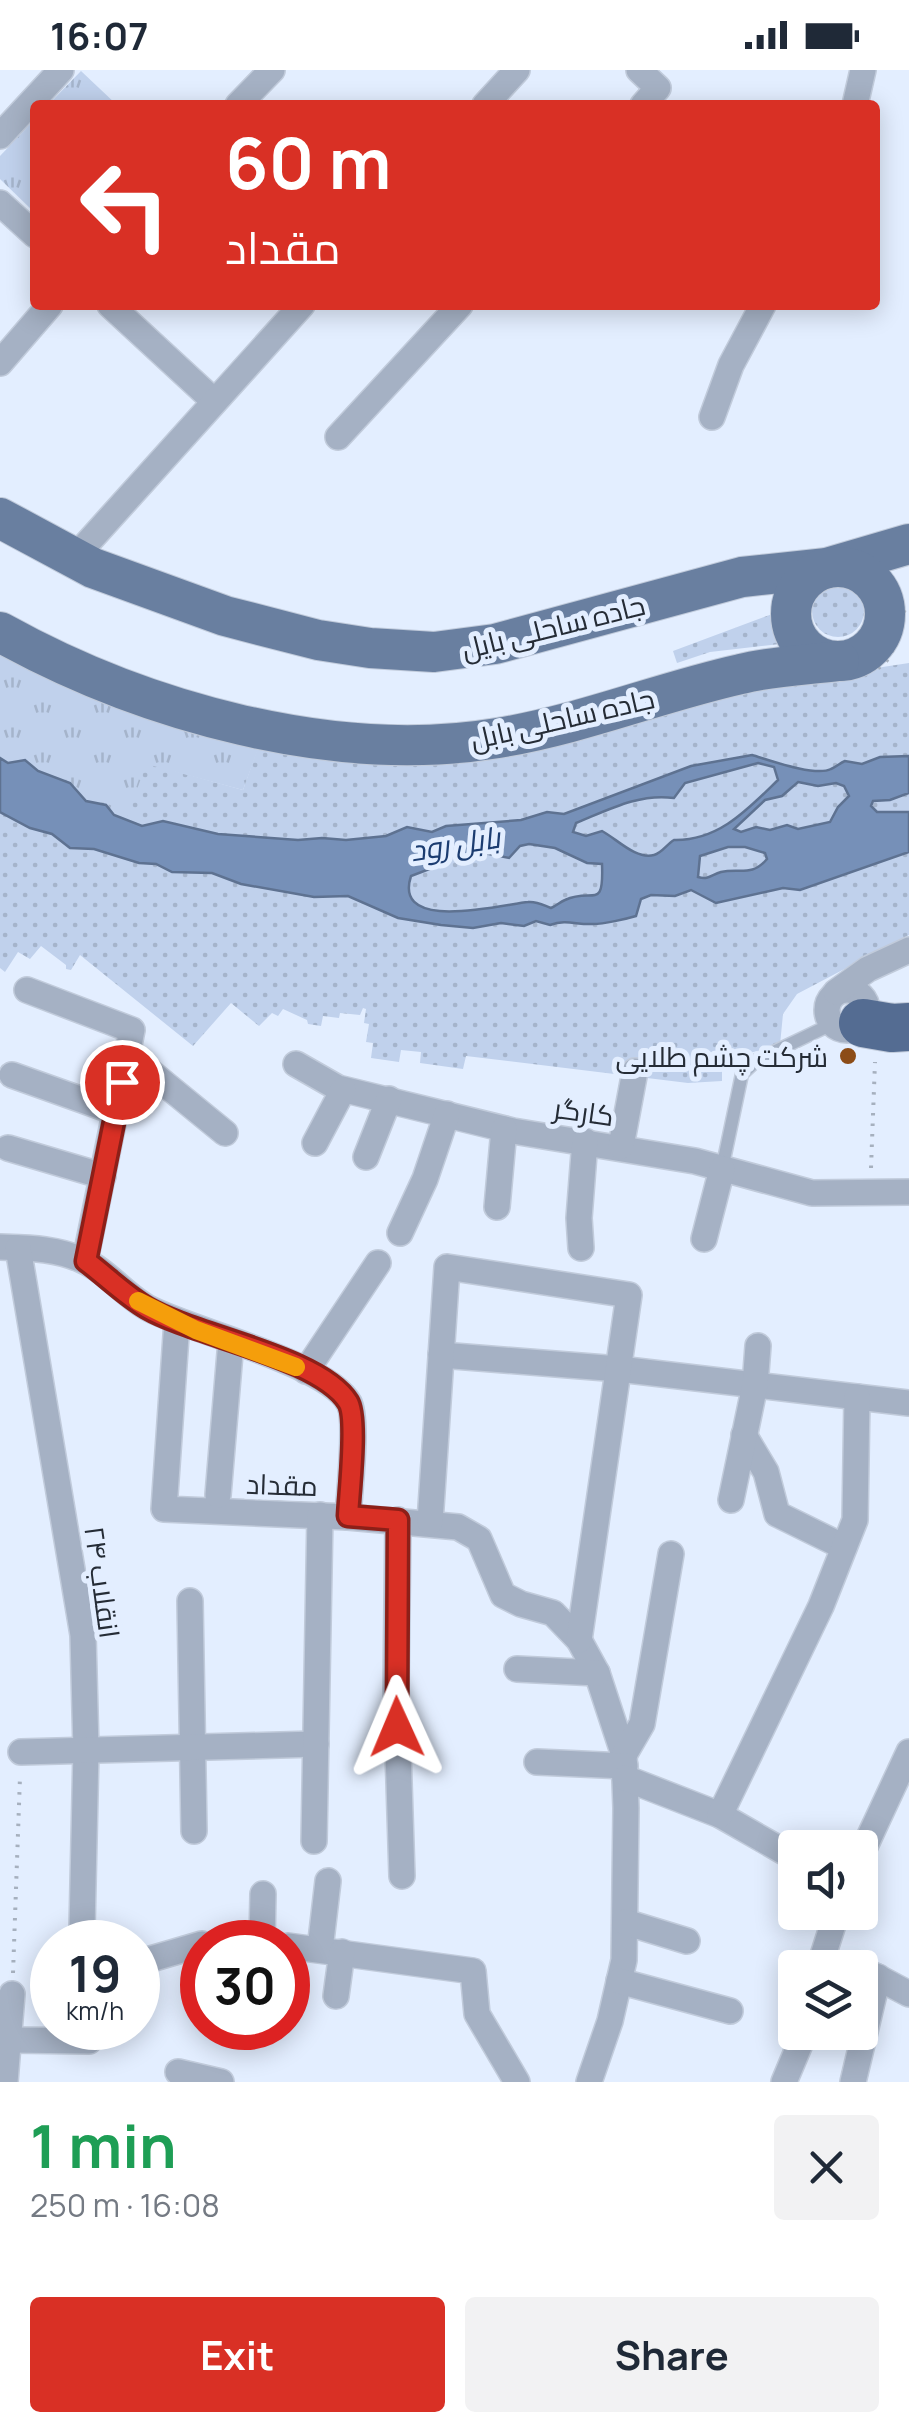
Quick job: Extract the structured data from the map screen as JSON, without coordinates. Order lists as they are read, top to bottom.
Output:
{
  "streets": {
    "main road": ["جاده ساحلی بایل", "جاده ساحلی بابل"],
    "street": ["کارگر", "مقداد", "انقلاب ۲۴"]
  },
  "crossings": [
    ["جاده ساحلی بایل", "جاده ساحلی بابل"]
  ],
  "water": ["بابل رود"],
  "places": ["شرکت چشم طلایی"],
  "page": {
    "status": "16:07",
    "turn": ["60 m", "مقداد"],
    "speed": "19 km/h",
    "limit": "30",
    "heading": ["1 min", "250 m · 16:08"],
    "buttons": ["Exit", "Share"]
  }
}
